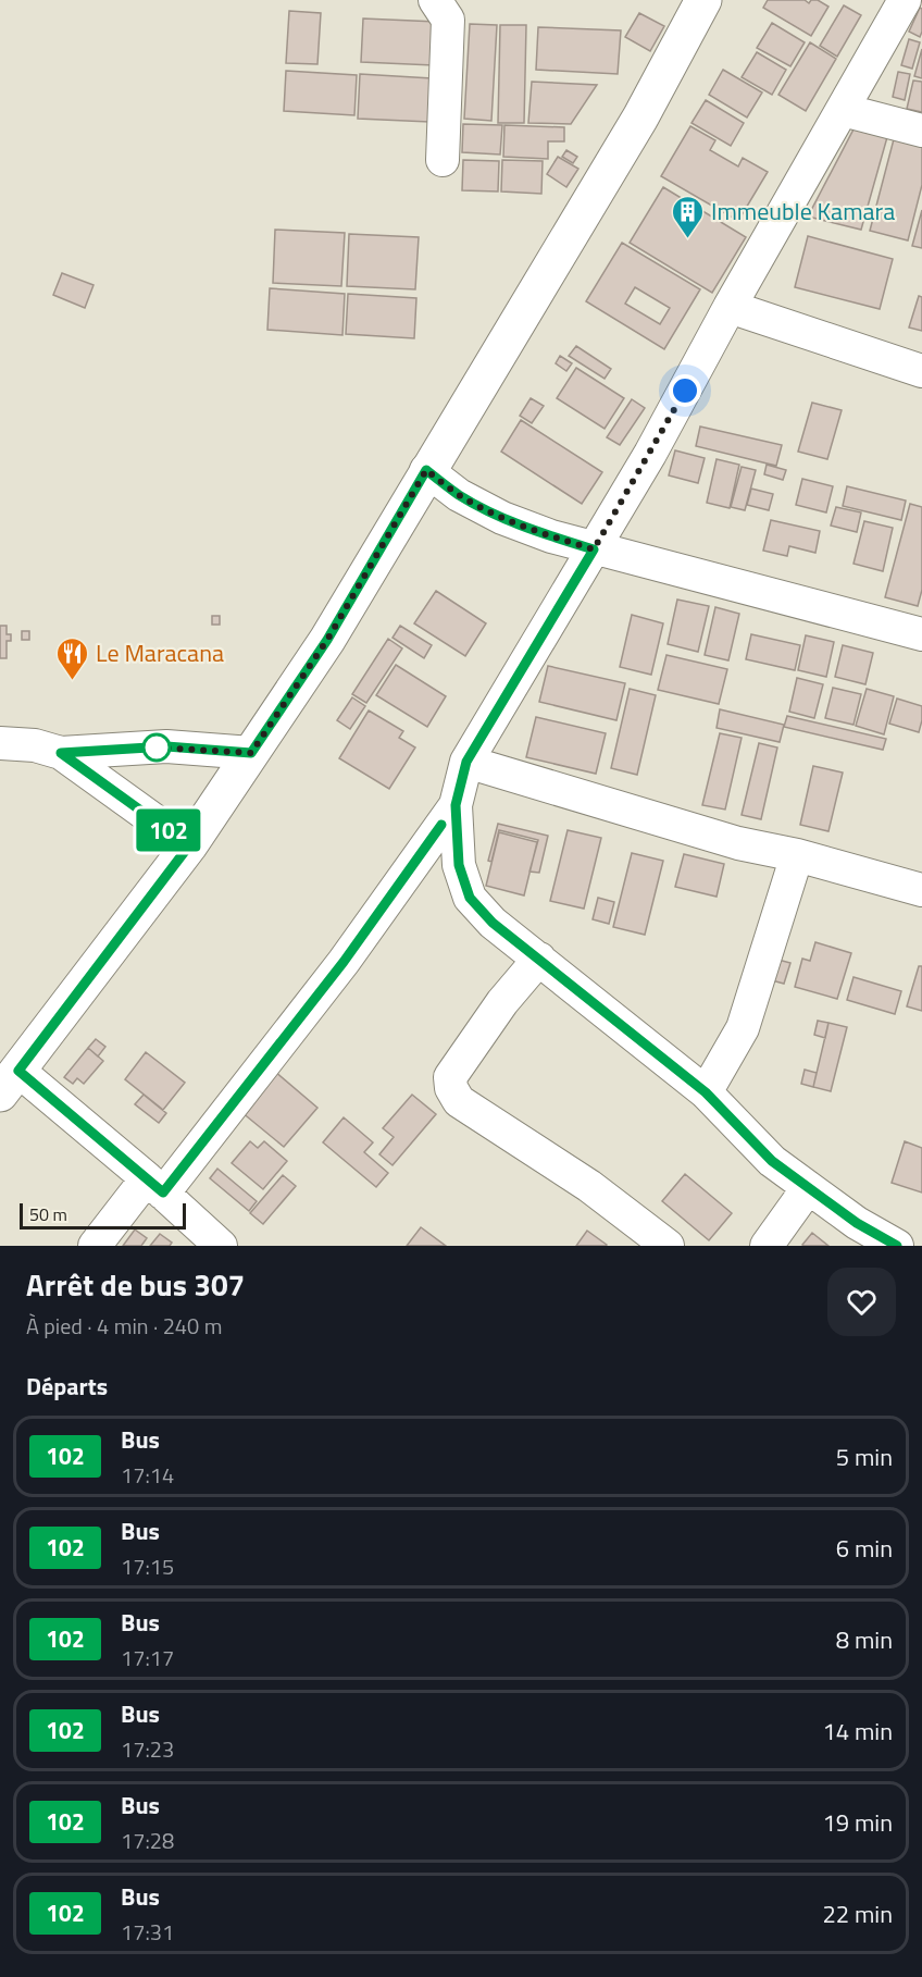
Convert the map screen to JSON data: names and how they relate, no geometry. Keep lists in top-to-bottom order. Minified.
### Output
{"places":{"building":["Immeuble Kamara"],"restaurant":["Le Maracana"]},"lines":["bus line 102"],"scale_bar":"50 m","page":{"on_map":"102","scale":"50 m","heading":[["Arrêt de bus 307","À pied · 4 min · 240 m"],"Départs"],"list":[{"mark":"102","name":"Bus","note":"17:14","value":"5 min"},{"mark":"102","name":"Bus","note":"17:15","value":"6 min"},{"mark":"102","name":"Bus","note":"17:17","value":"8 min"},{"mark":"102","name":"Bus","note":"17:23","value":"14 min"},{"mark":"102","name":"Bus","note":"17:28","value":"19 min"},{"mark":"102","name":"Bus","note":"17:31","value":"22 min"}]}}
